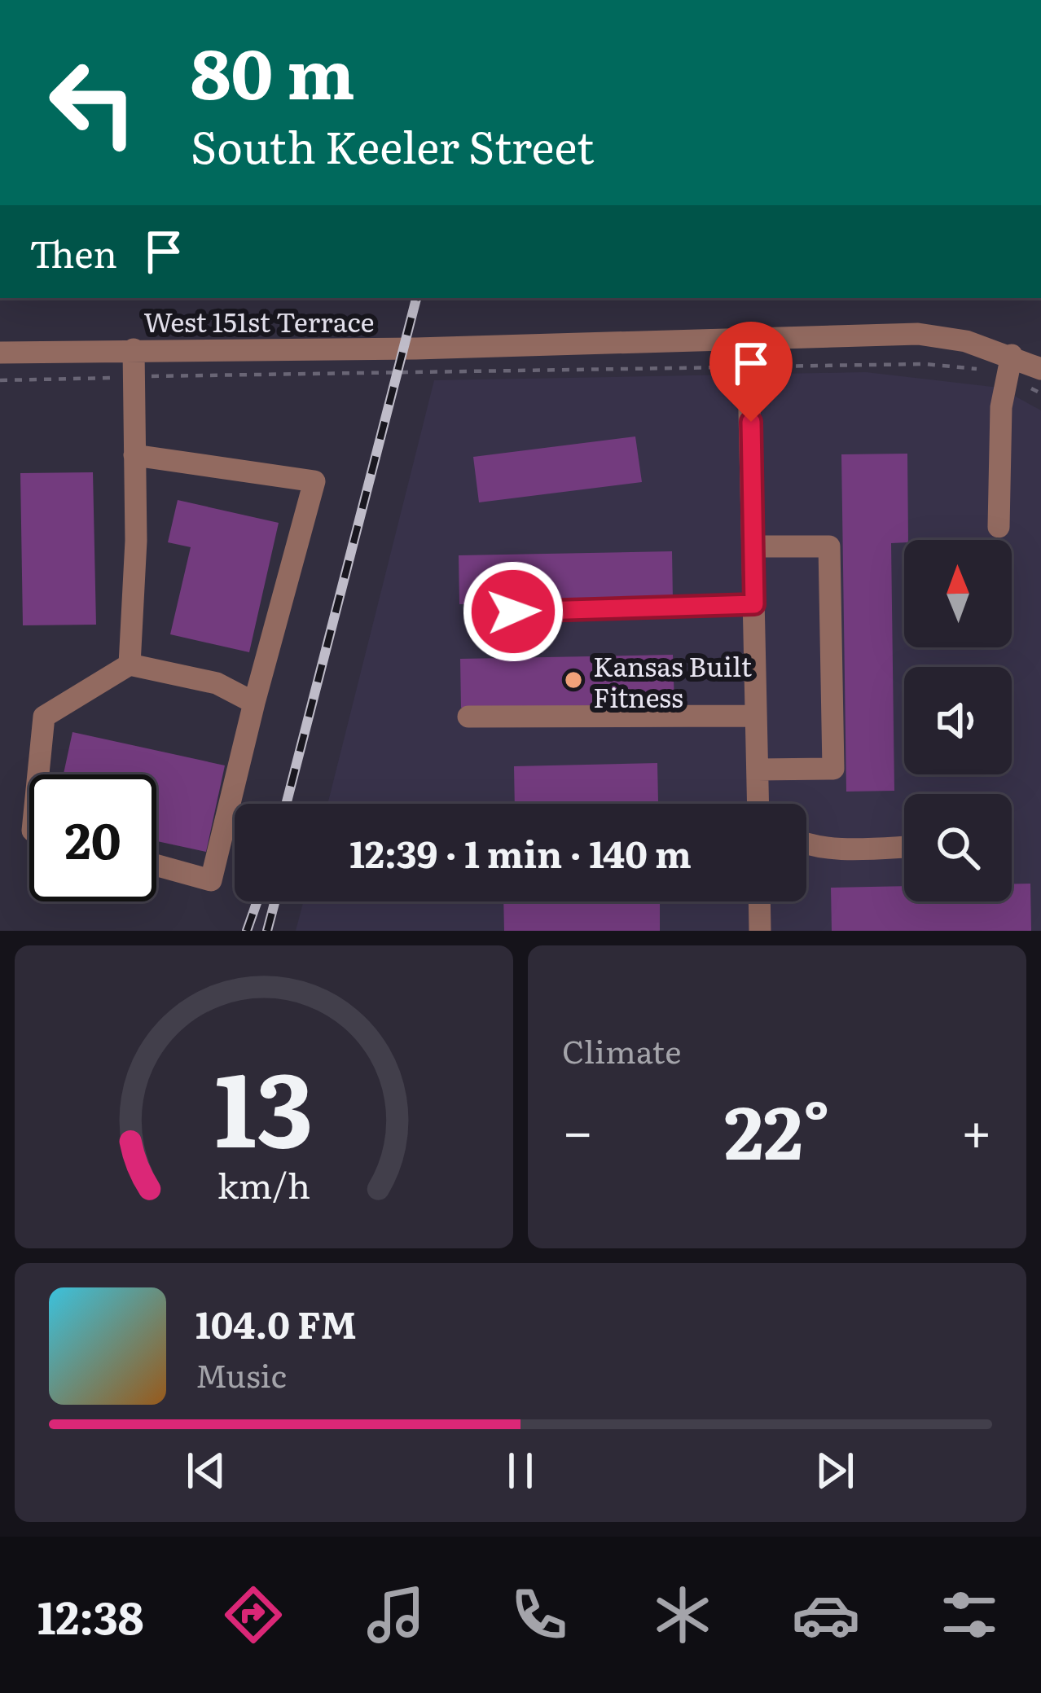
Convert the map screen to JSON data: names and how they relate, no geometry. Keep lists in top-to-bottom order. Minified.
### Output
{"streets":{"street":["West 151st Terrace"]},"places":["Kansas Built Fitness"],"north":"top","page":{"turn":["80 m","South Keeler Street"],"then":"Then","limit":"20","trip":"12:39 · 1 min · 140 m","tile":"Climate","heat":["−","22°","+"],"song":["104.0 FM","Music"],"tabs":"12:38","gauge":["13","km/h"]}}
